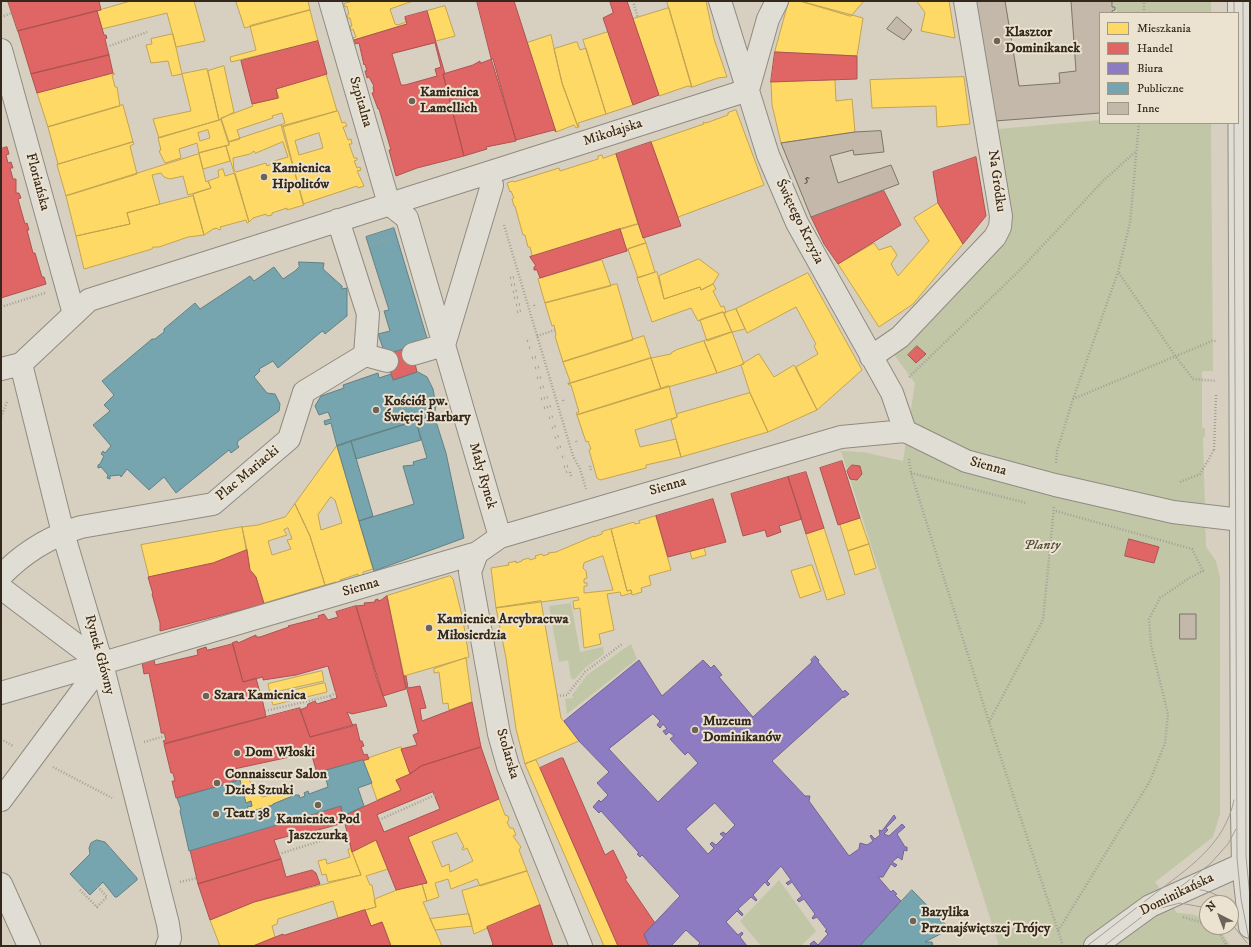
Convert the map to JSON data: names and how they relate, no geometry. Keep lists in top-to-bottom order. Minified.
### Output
{"streets":{"street":["Szpitalna","Mikołajska","Na Gródku","Floriańska","Świętego Krzyża","Sienna","Plac Mariacki","Mały Rynek","Rynek Główny","Stolarska","Dominikańska"]},"crossings":[["Szpitalna","Mikołajska"],["Szpitalna","Mały Rynek"],["Mikołajska","Świętego Krzyża"],["Mikołajska","Mały Rynek"],["Na Gródku","Świętego Krzyża"],["Floriańska","Rynek Główny"],["Świętego Krzyża","Sienna"],["Sienna","Mały Rynek"],["Sienna","Rynek Główny"],["Sienna","Stolarska"],["Plac Mariacki","Rynek Główny"]],"parks":["Planty"],"places":["Klasztor Dominikanek","Kamienica Lamellich","Kamienica Hipolitów","Kościół pw. Świętej Barbary","Kamienica Arcybractwa Miłosierdzia","Szara Kamienica","Muzeum Dominikanów","Dom Włoski","Connaisseur Salon Dzieł Sztuki","Kamienica Pod Jaszczurką","Teatr 38","Bazylika Przenajświętszej Trójcy"],"house_numbers":["5"],"legend":["Mieszkania","Handel","Biura","Publiczne","Inne"],"north":"top left"}
